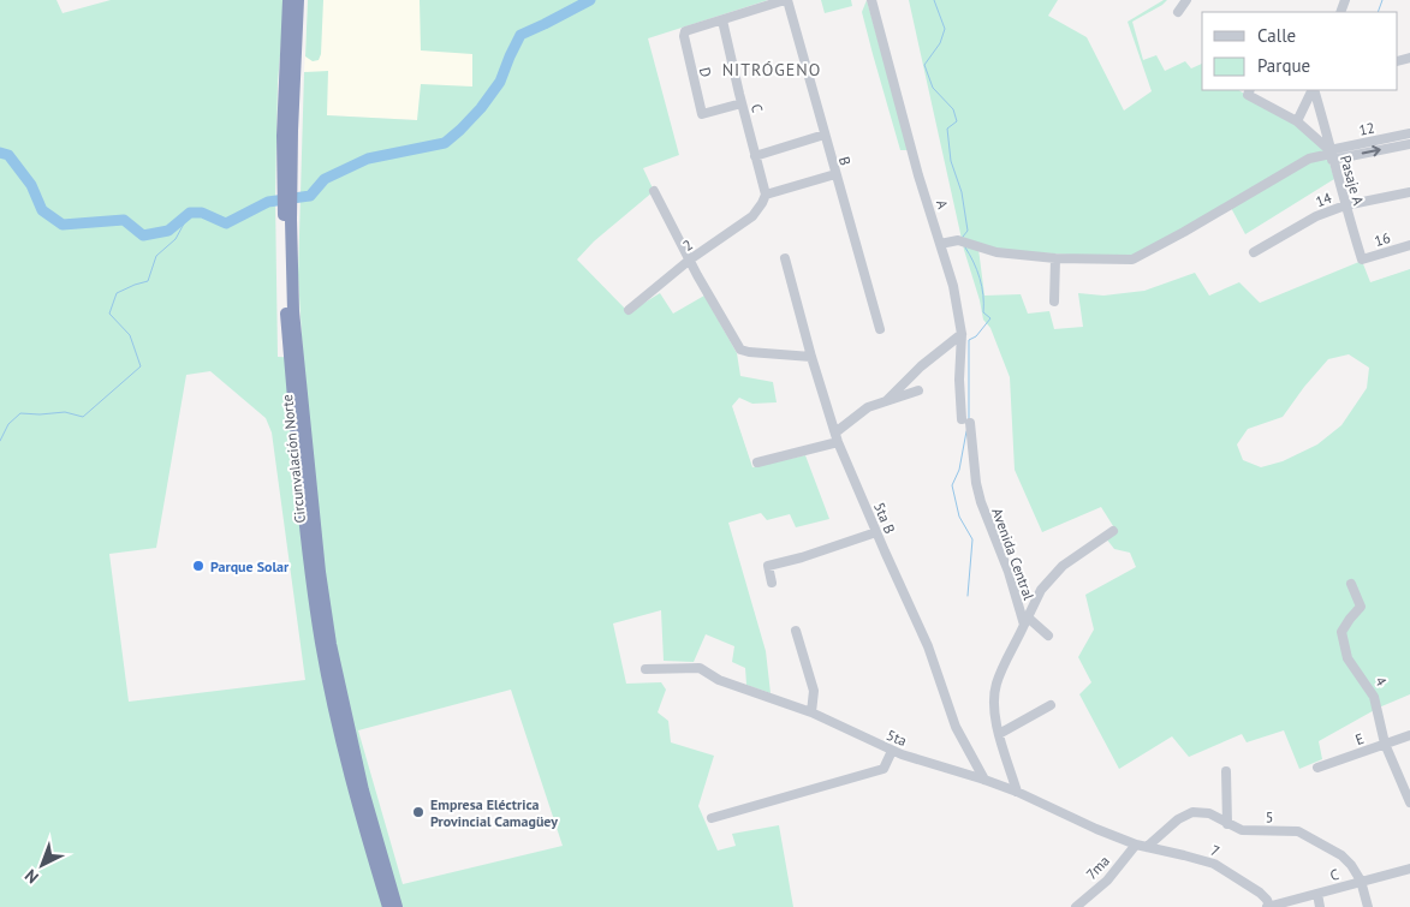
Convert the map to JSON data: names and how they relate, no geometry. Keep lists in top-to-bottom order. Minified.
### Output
{"streets":{"highway":["Circunvalación Norte"],"street":["D","C","12","B","Pasaje A","14","A","16","2","5ta B","Avenida Central","4","5ta","E","5","7","7ma"]},"crossings":[["D","C"],["C","2"],["C","5"],["C","7"],["12","Pasaje A"],["B","2"],["Pasaje A","14"],["Pasaje A","16"],["A","Avenida Central"],["5ta B","5ta"],["Avenida Central","5ta"],["4","E"],["5ta","7"],["5ta","7ma"],["5","7"],["7","7ma"]],"districts":["NITRÓGENO"],"places":["Parque Solar","Empresa Eléctrica Provincial Camagüey"],"legend":["Calle","Parque"],"north":"bottom left"}
